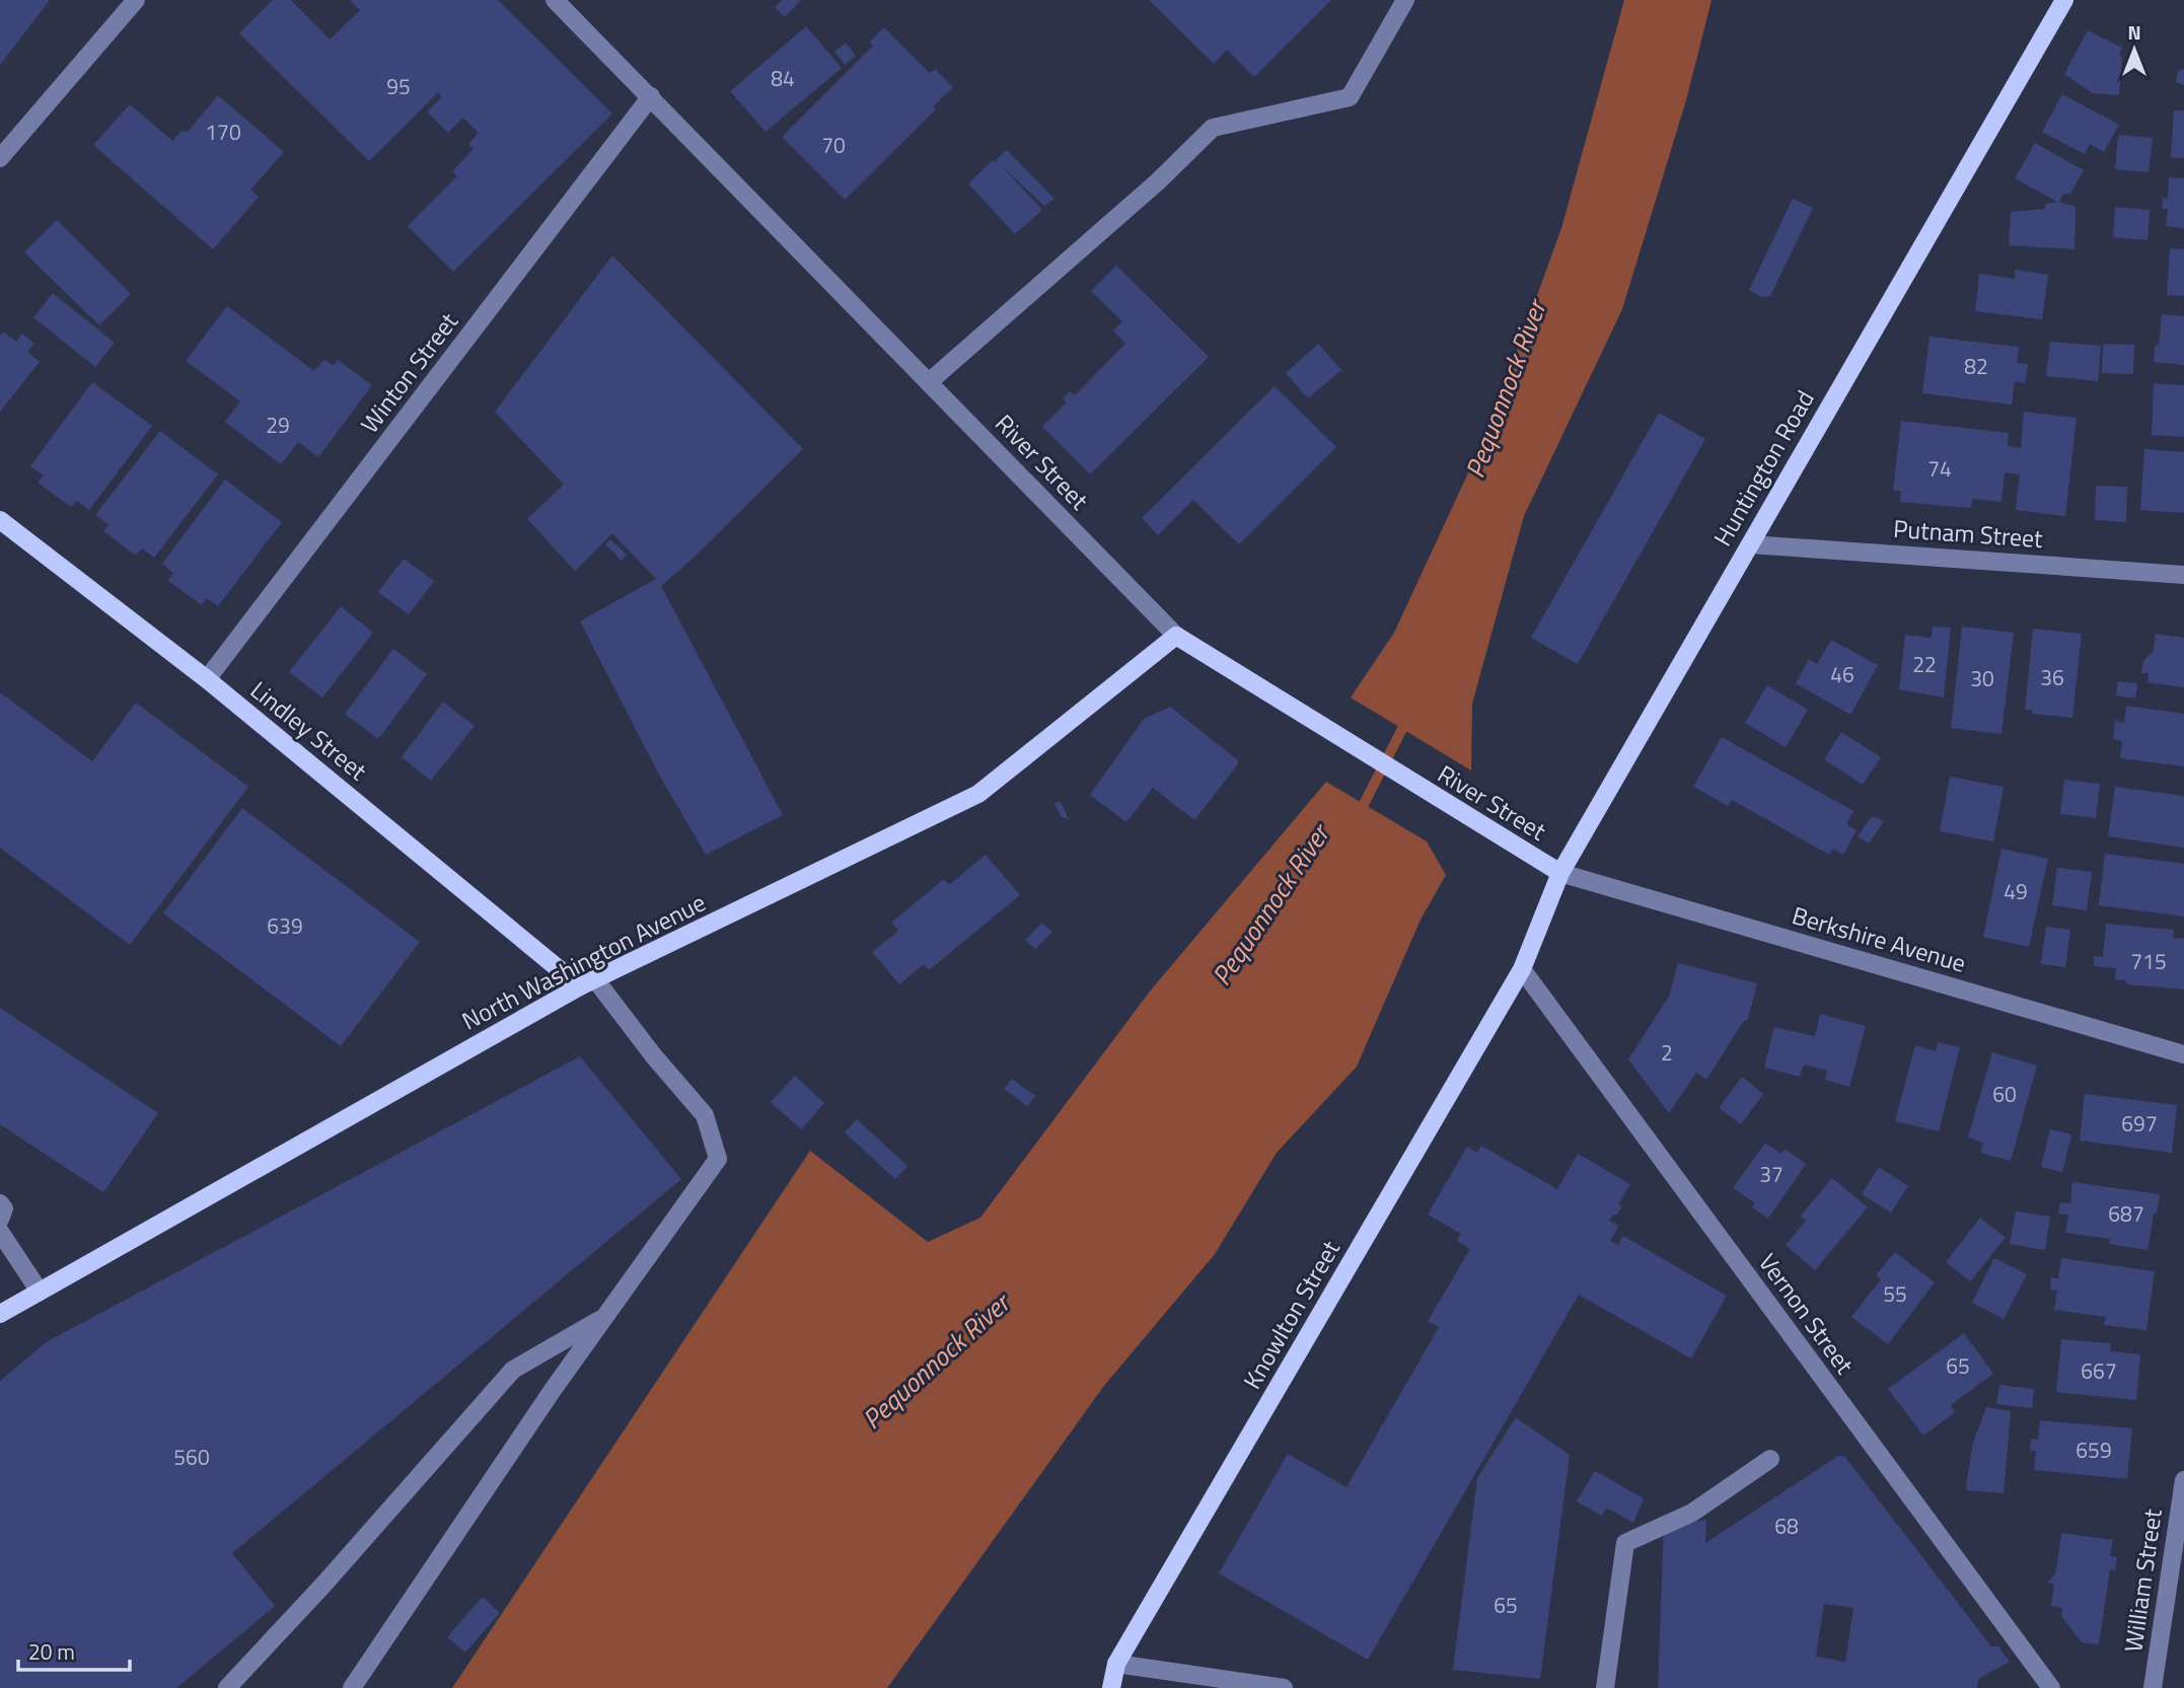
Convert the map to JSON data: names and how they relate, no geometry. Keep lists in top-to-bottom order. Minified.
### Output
{"streets":{"main road":["River Street","Huntington Road","Lindley Street","North Washington Avenue","Knowlton Street"],"street":["Winton Street","Putnam Street","Berkshire Avenue","Vernon Street","William Street"]},"crossings":[["Winton Street","River Street"],["Winton Street","Lindley Street"],["River Street","Huntington Road"],["River Street","Berkshire Avenue"],["River Street","North Washington Avenue"],["Huntington Road","Putnam Street"],["Huntington Road","Berkshire Avenue"],["Huntington Road","Vernon Street"],["Huntington Road","Knowlton Street"],["Lindley Street","North Washington Avenue"],["Vernon Street","Knowlton Street"]],"water":["Pequonnock River"],"house_numbers":["84","95","170","70","82","29","74","22","46","36","30","49","639","715","2","60","697","37","687","55","65","667","659","560","68","65"],"scale_bar":"20 m","north":"top"}
